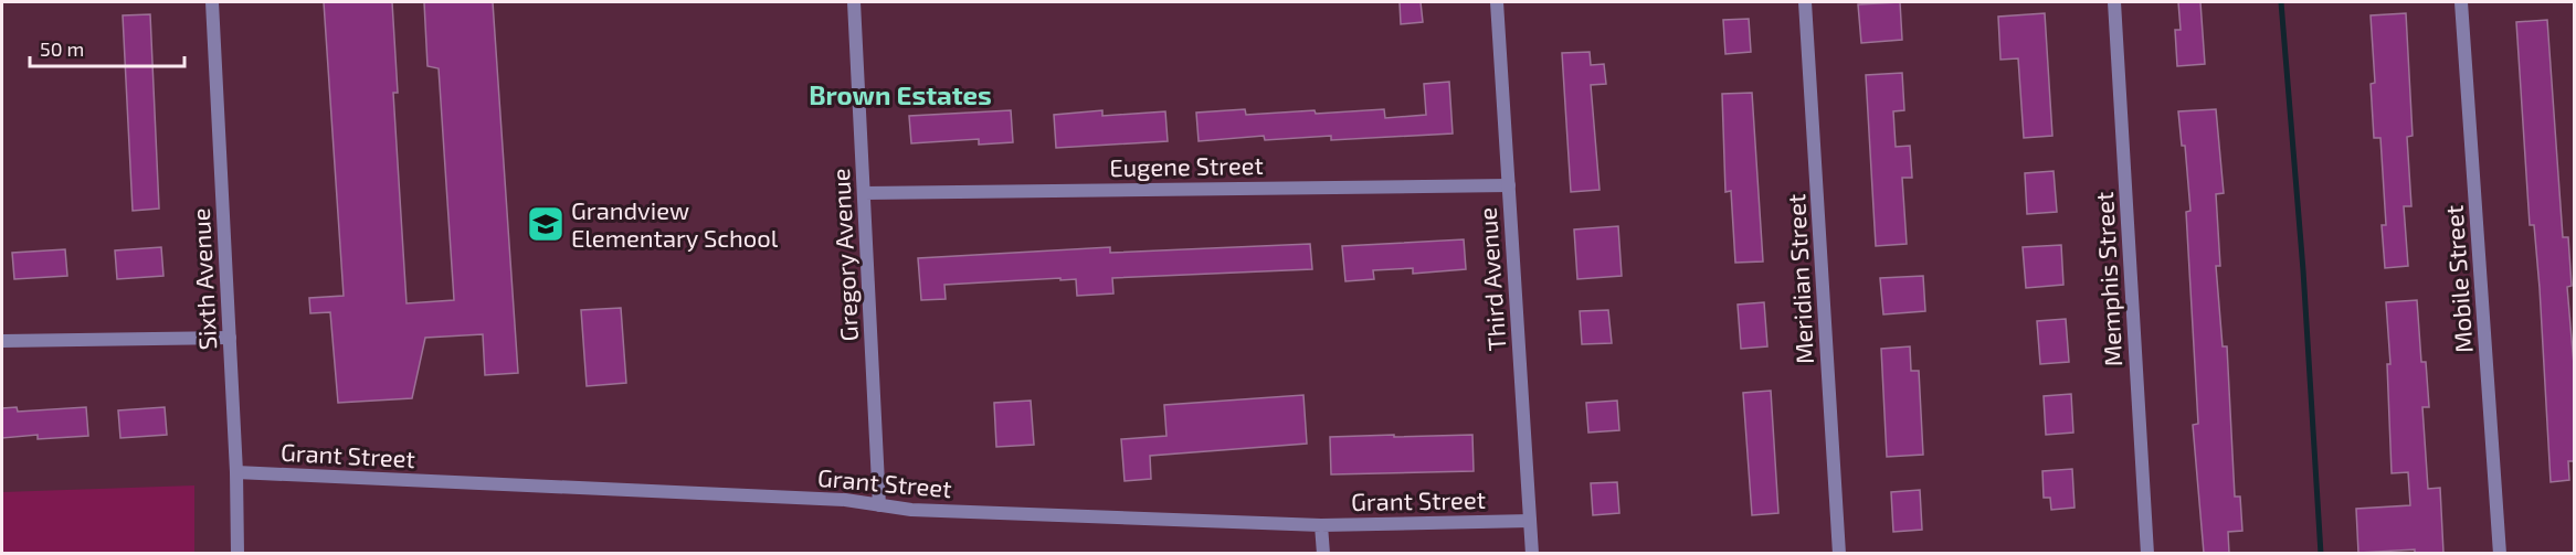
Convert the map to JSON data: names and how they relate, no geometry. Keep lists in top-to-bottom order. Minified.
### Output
{"streets":{"street":["Eugene Street","Gregory Avenue","Sixth Avenue","Third Avenue","Meridian Street","Memphis Street","Mobile Street","Grant Street"]},"crossings":[["Eugene Street","Gregory Avenue"],["Eugene Street","Third Avenue"],["Gregory Avenue","Grant Street"],["Sixth Avenue","Grant Street"],["Third Avenue","Grant Street"]],"districts":["Brown Estates"],"places":{"school or university":["Grandview Elementary School"]},"scale_bar":"50 m"}
